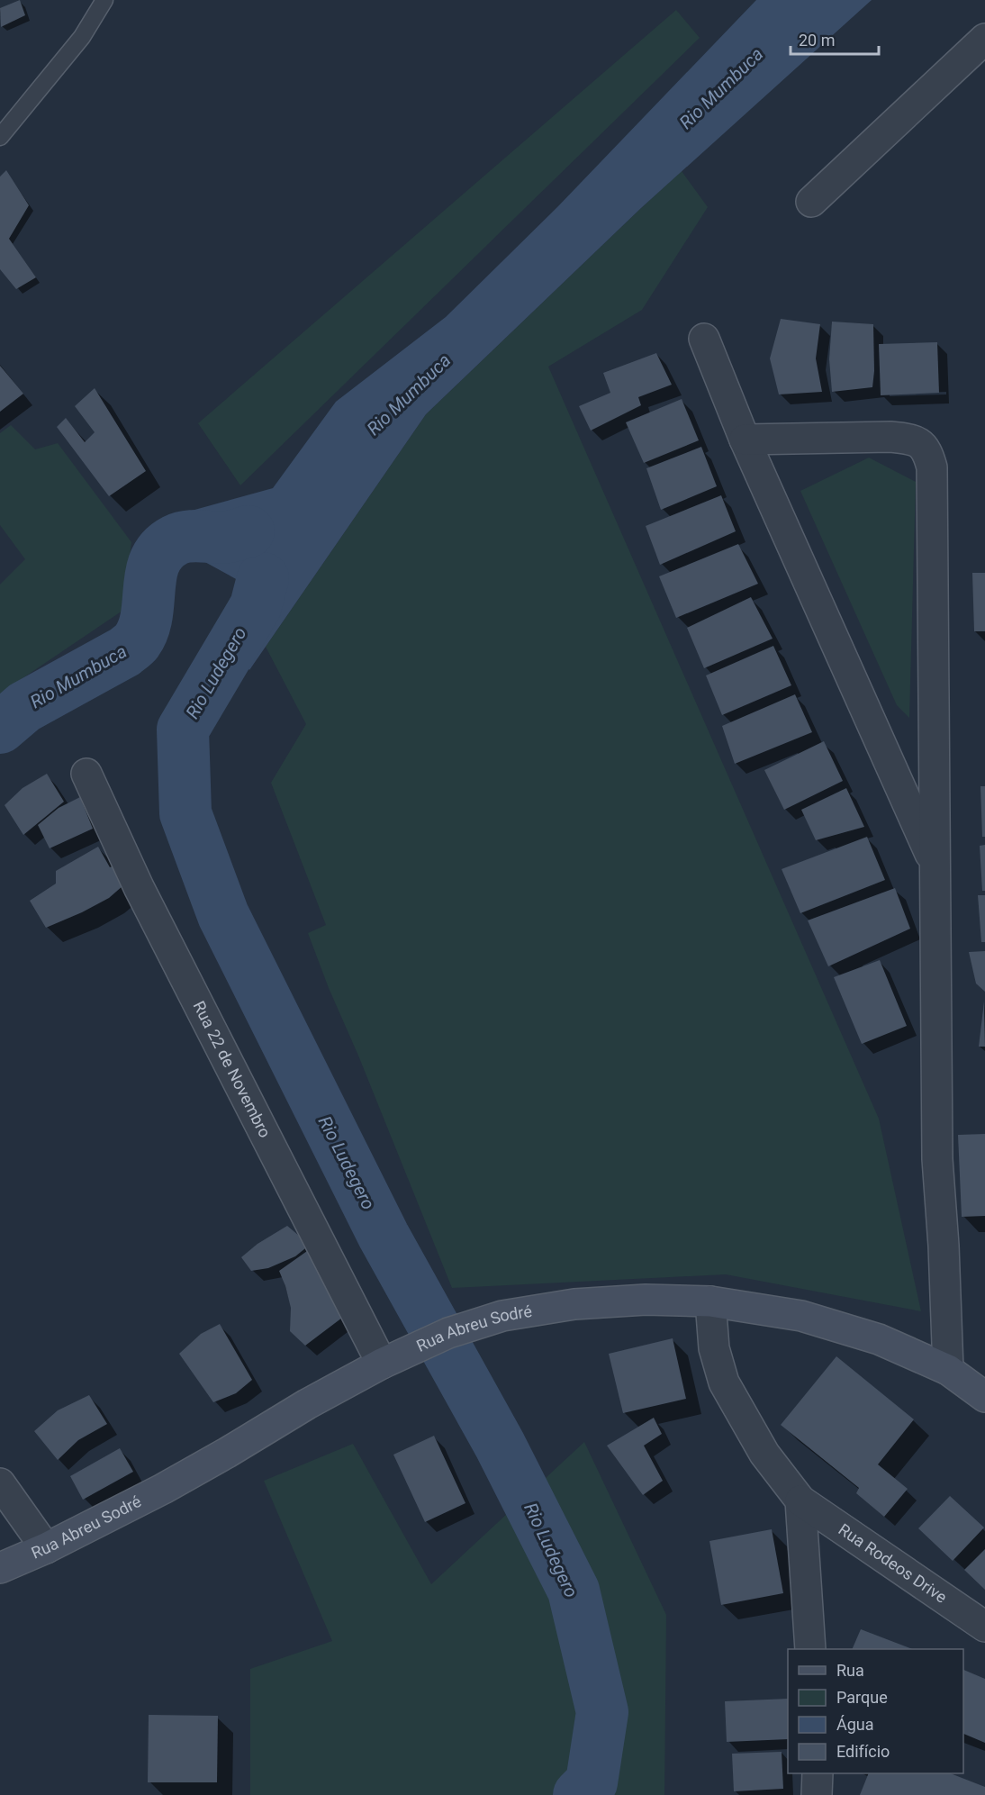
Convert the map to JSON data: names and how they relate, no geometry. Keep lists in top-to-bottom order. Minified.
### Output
{"streets":{"main road":["Rua Abreu Sodré"],"street":["Rua 22 de Novembro","Rua Rodeos Drive"]},"crossings":[["Rua 22 de Novembro","Rua Abreu Sodré"],["Rua Abreu Sodré","Rua Rodeos Drive"]],"water":["Rio Mumbuca","Rio Ludegero"],"legend":["Rua","Parque","Água","Edifício"],"scale_bar":"20 m"}
